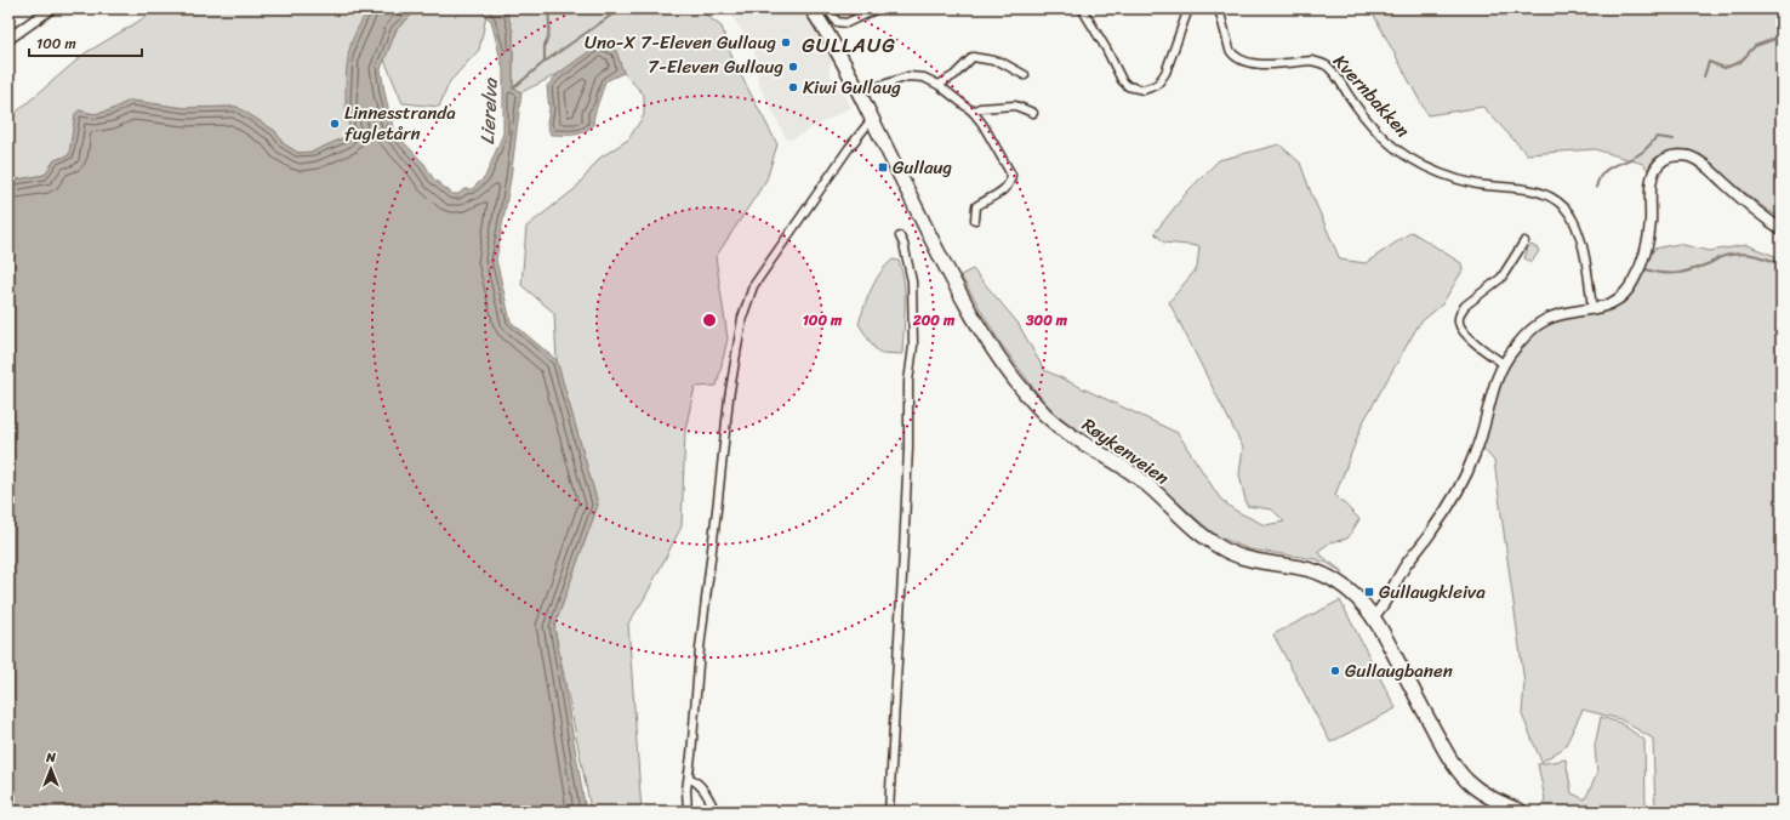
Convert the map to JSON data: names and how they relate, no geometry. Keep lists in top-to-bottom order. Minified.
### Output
{"streets":{"highway":["Røykenveien"],"street":["Kvernbakken"]},"districts":["GULLAUG"],"water":["Lierelva"],"places":{"other":["Uno-X 7-Eleven Gullaug","7-Eleven Gullaug","Kiwi Gullaug","Linnesstranda fugletårn","Gullaugbanen"],"transit":["Gullaug","Gullaugkleiva"]},"scale_bar":"100 m","north":"top","rings":["100 m","200 m","300 m"]}
